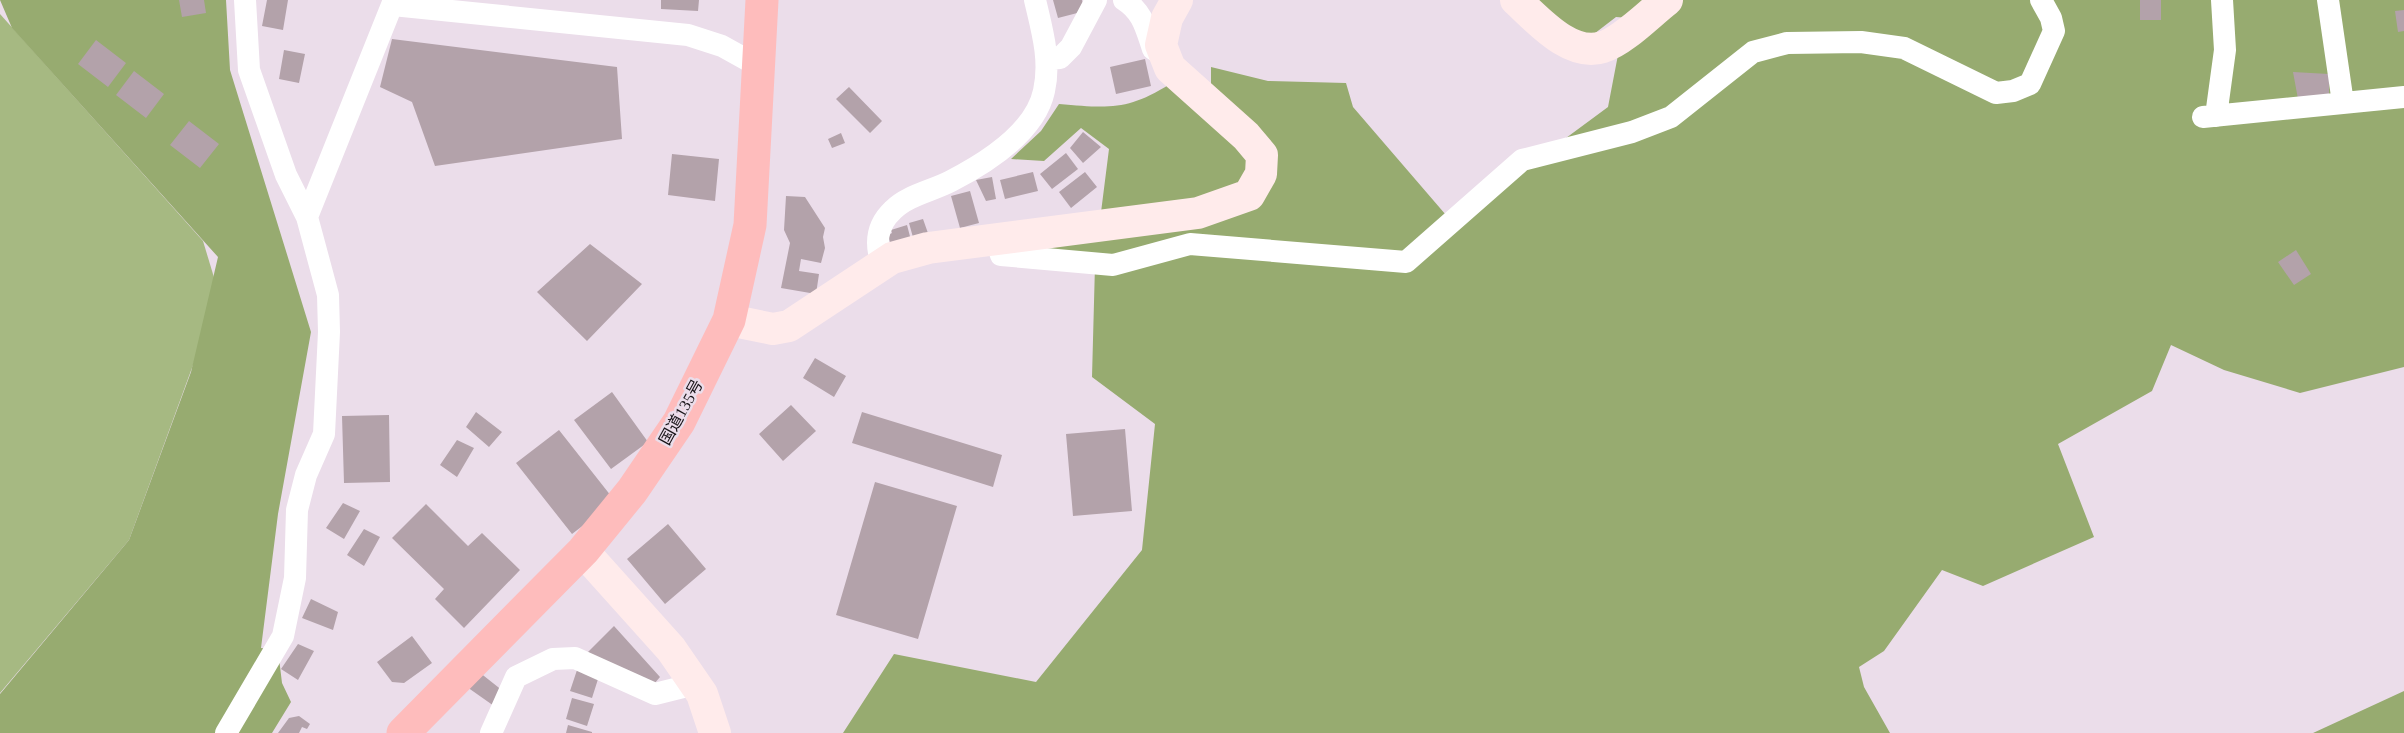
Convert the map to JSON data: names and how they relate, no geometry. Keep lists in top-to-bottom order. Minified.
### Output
{"streets":{"highway":["国道135号"]}}
